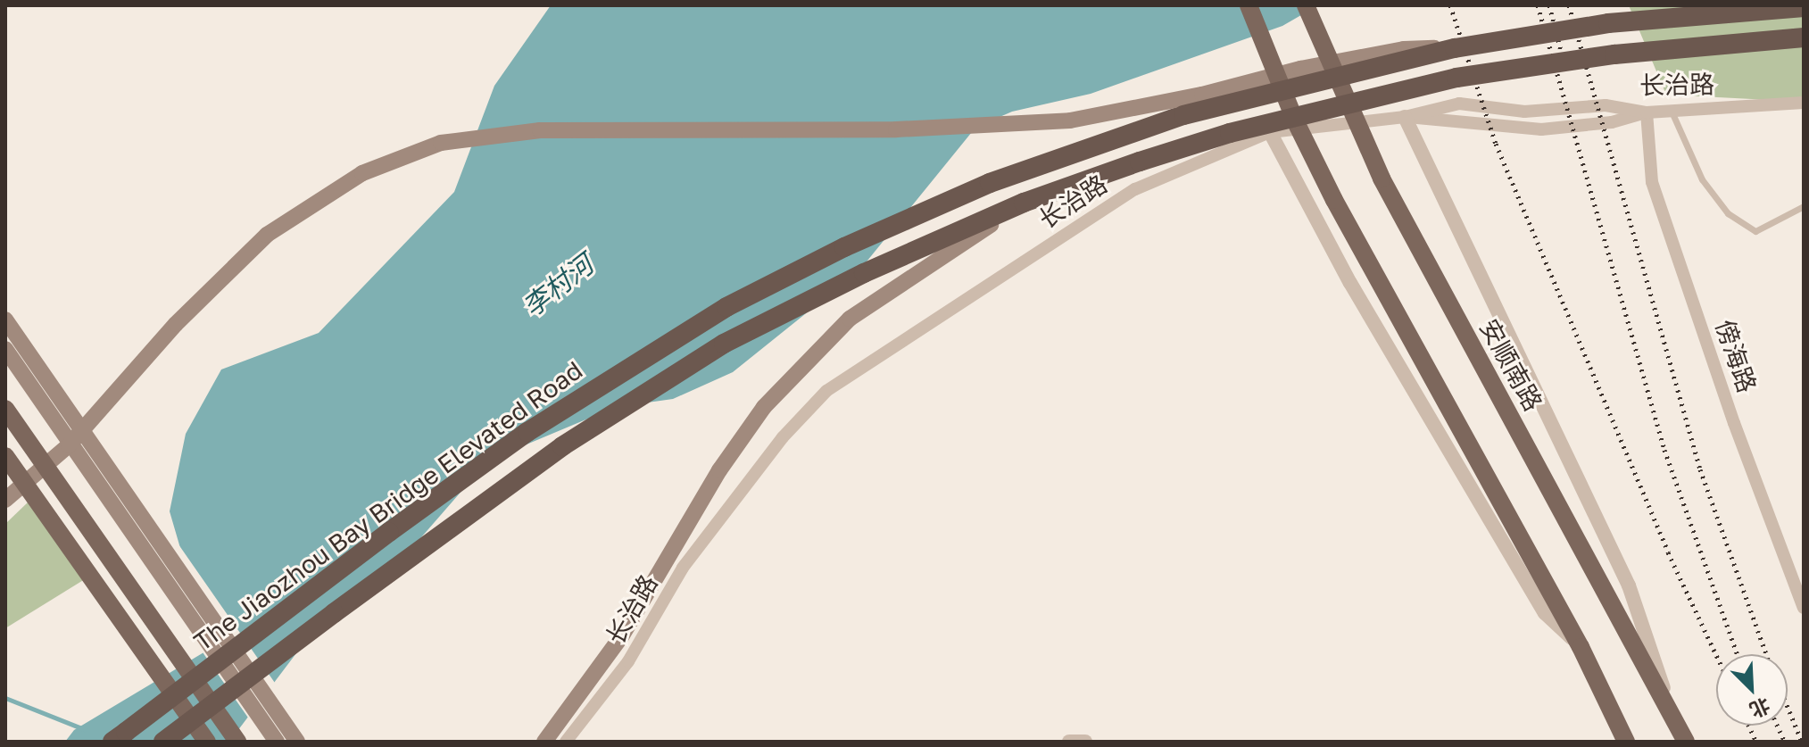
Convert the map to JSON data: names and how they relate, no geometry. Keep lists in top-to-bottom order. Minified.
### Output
{"streets":{"highway":["The Jiaozhou Bay Bridge Elevated Road"],"main road":["安顺南路"],"street":["长治路","傍海路"]},"crossings":[["长治路","傍海路"]],"water":["李村河"],"north":"bottom right"}
